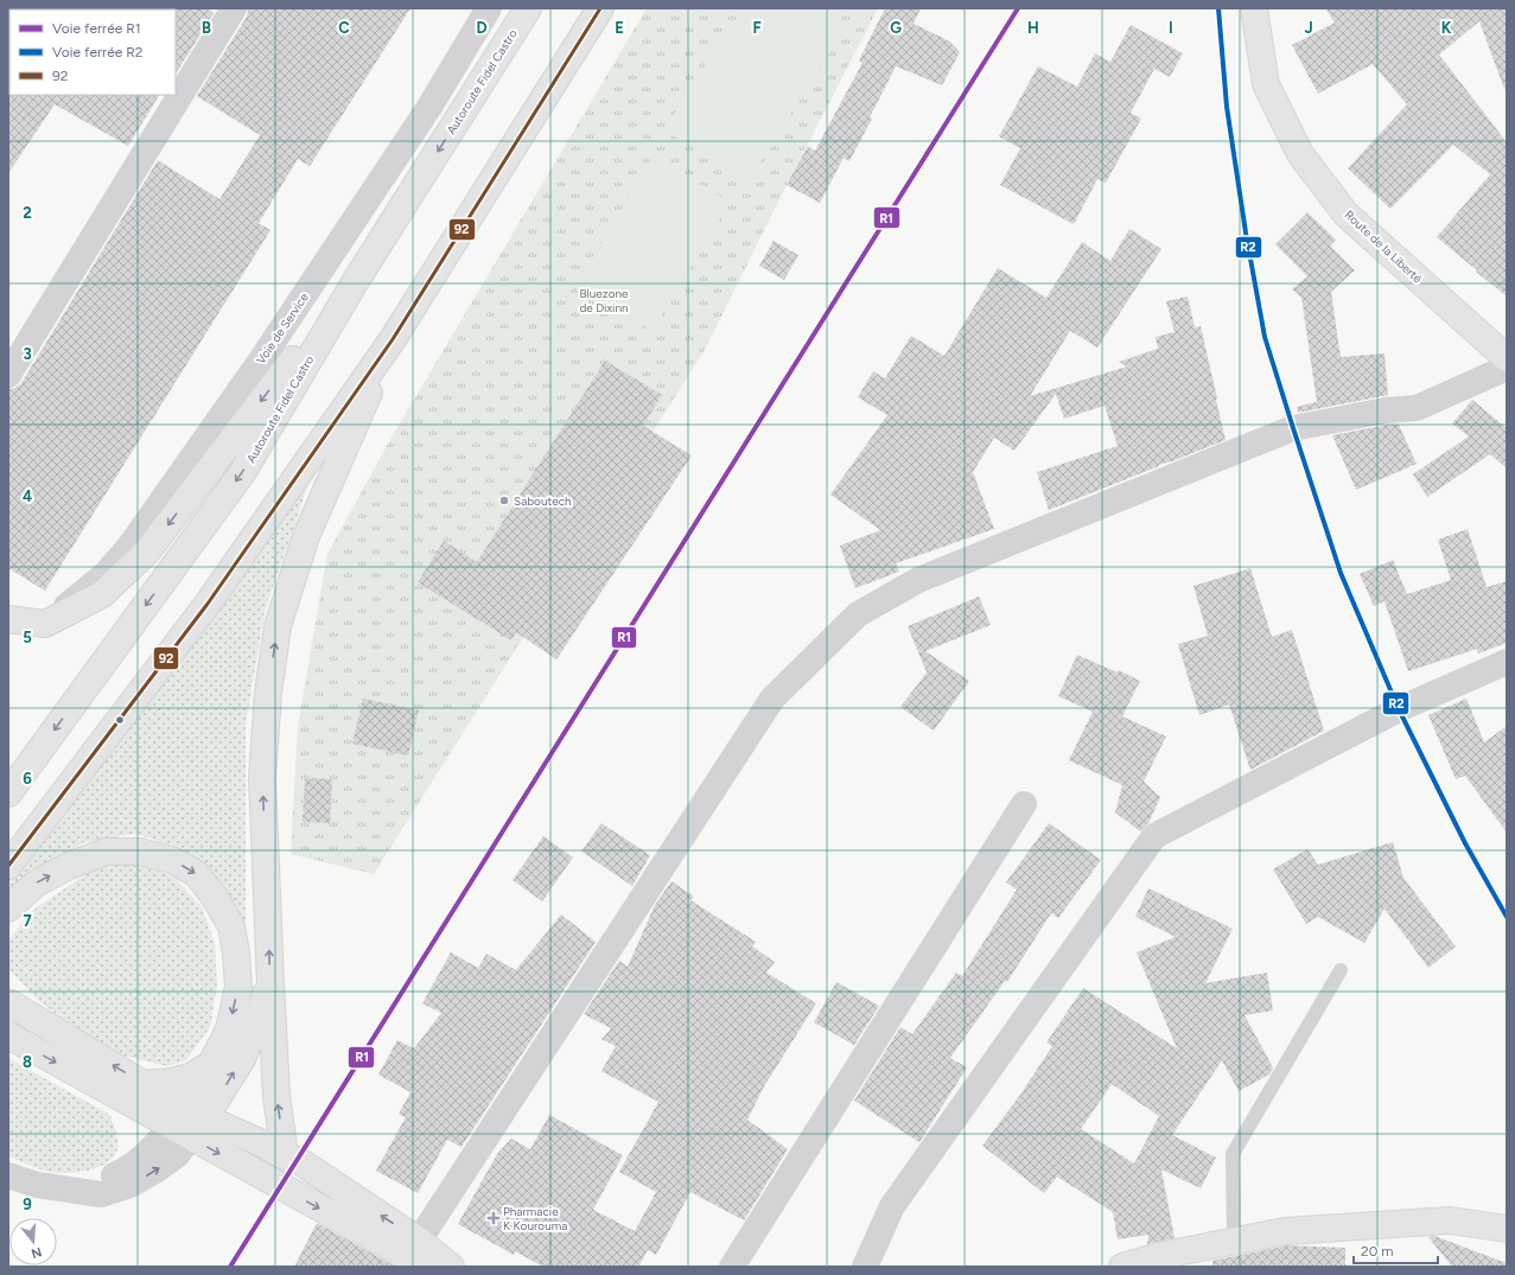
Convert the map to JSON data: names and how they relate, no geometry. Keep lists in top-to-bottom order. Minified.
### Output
{"streets":{"main road":["Autoroute Fidel Castro","Route de la Liberté"],"street":["Voie de Service"]},"parks":["Bluezone de Dixinn"],"places":{"other":["Saboutech"],"health":["Pharmacie K Kourouma"]},"lines":["rail line R1","rail line R2","transit line 92"],"legend":["Voie ferrée R1","Voie ferrée R2","92"],"scale_bar":"20 m","north":"bottom","grid":{"columns":["B","C","D","E","F","G","H","I","J","K"],"rows":["2","3","4","5","6","7","8","9"]}}
